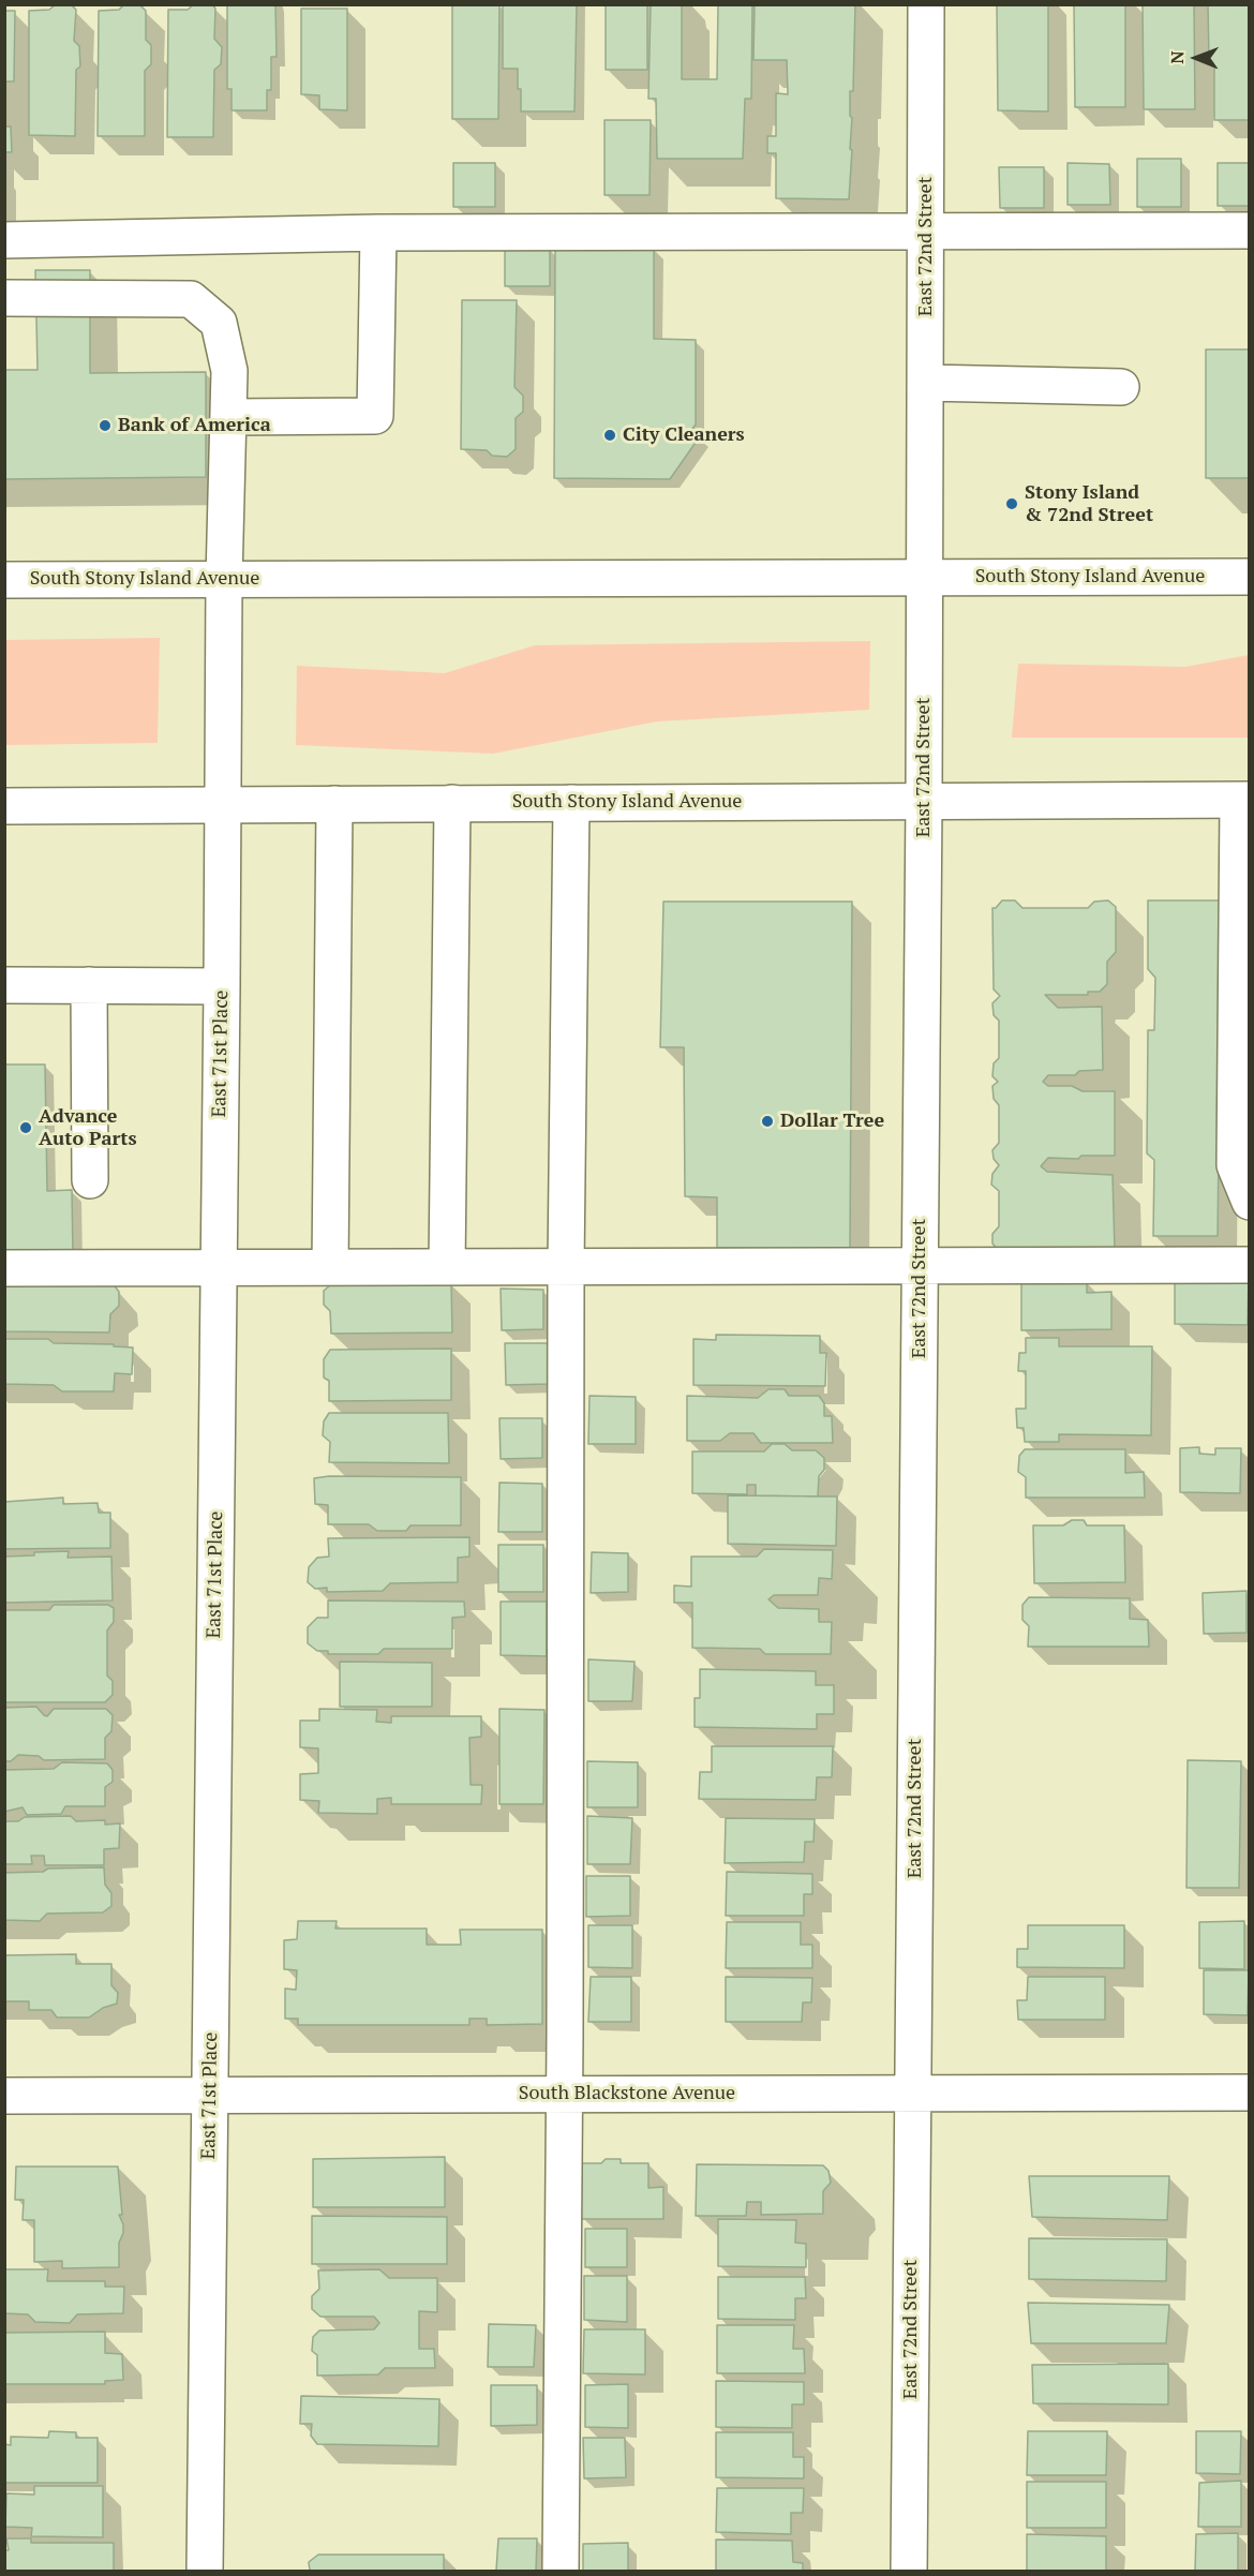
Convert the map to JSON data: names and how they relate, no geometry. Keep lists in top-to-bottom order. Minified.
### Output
{"streets":{"main road":["East 72nd Street","South Stony Island Avenue","East 71st Place","South Blackstone Avenue"]},"crossings":[["East 72nd Street","South Stony Island Avenue"],["East 72nd Street","South Blackstone Avenue"],["South Stony Island Avenue","East 71st Place"],["East 71st Place","South Blackstone Avenue"]],"places":["Bank of America","City Cleaners","Stony Island & 72nd Street","Dollar Tree","Advance Auto Parts"],"north":"left"}
